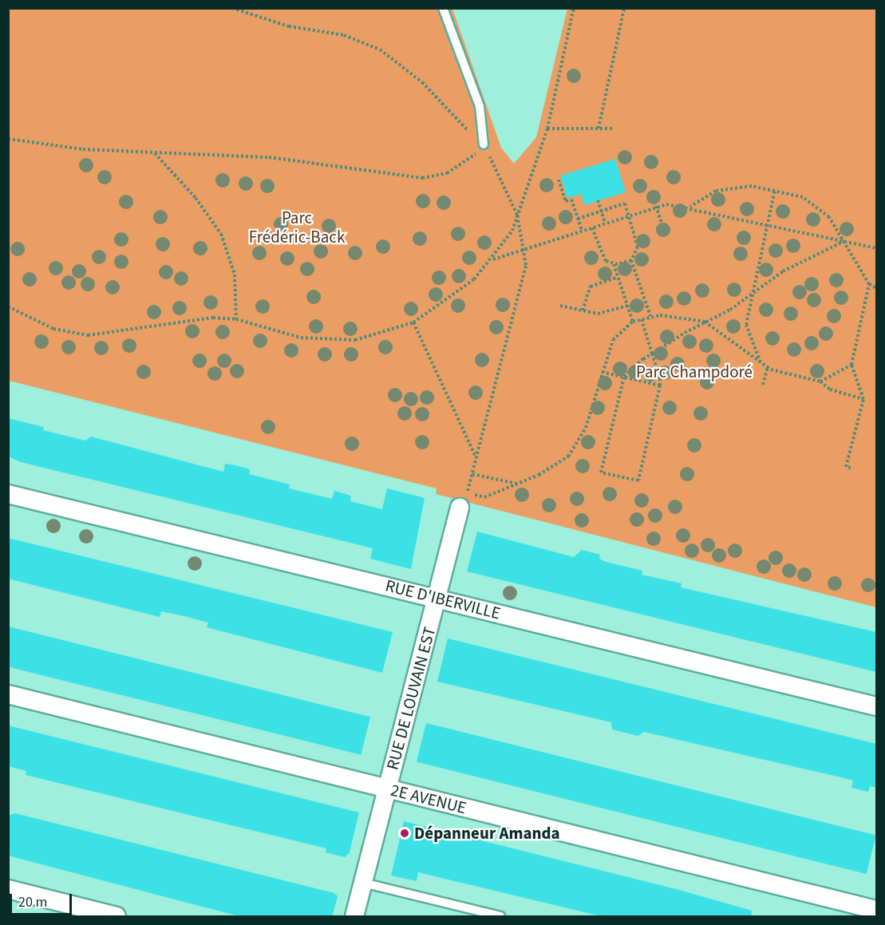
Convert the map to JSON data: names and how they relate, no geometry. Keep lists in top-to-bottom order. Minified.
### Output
{"streets":{"street":["RUE D'IBERVILLE","RUE DE LOUVAIN EST","2E AVENUE"]},"crossings":[["RUE D'IBERVILLE","RUE DE LOUVAIN EST"],["RUE DE LOUVAIN EST","2E AVENUE"]],"parks":["Parc Frédéric-Back","Parc Champdoré"],"places":["Dépanneur Amanda"],"scale_bar":"20 m"}
